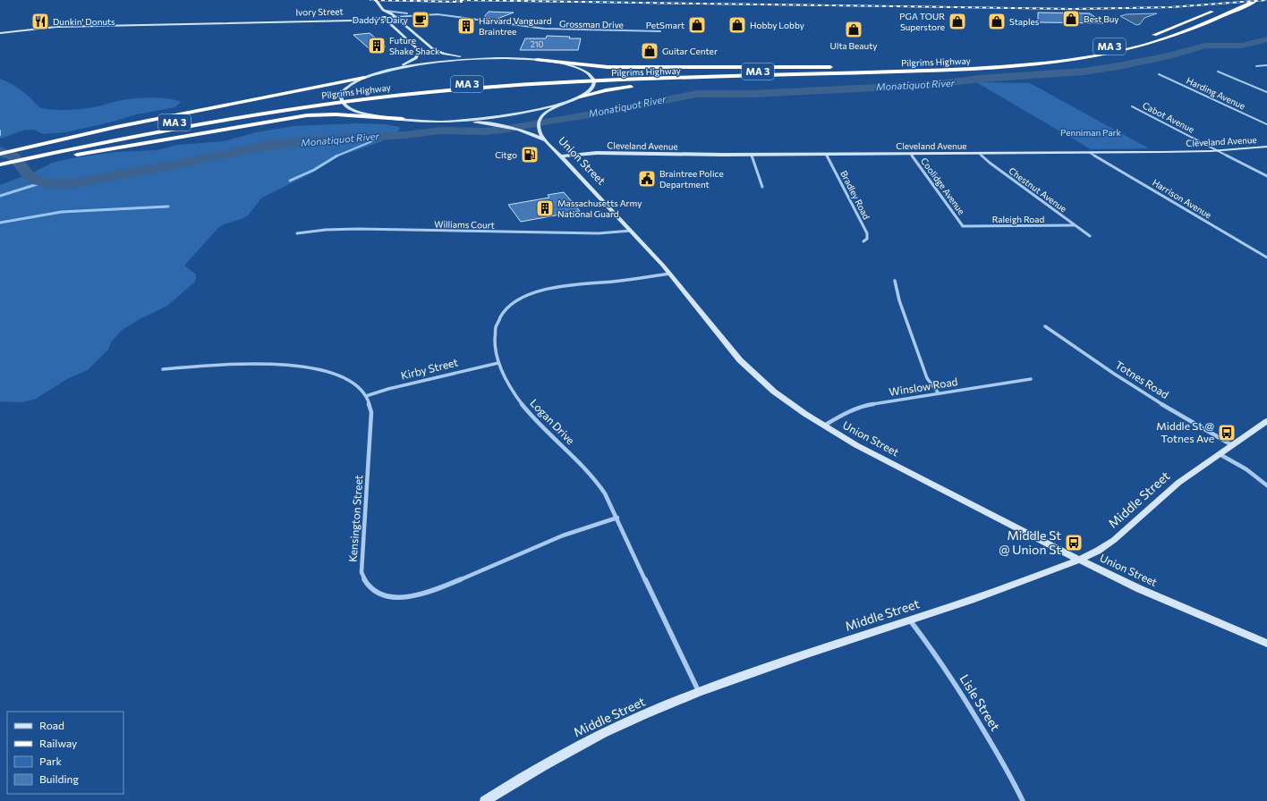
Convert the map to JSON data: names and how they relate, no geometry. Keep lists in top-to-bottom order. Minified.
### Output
{"streets":{"highway":["MA 3","Pilgrims Highway"],"main road":["Ivory Street","Cleveland Avenue","Union Street","Middle Street"],"street":["Grossman Drive","Harding Avenue","Cabot Avenue","Coolidge Avenue","Chestnut Avenue","Bradley Road","Harrison Avenue","Raleigh Road","Williams Court","Kirby Street","Totnes Road","Winslow Road","Logan Drive","Kensington Street","Lisle Street"]},"crossings":[["Ivory Street","Grossman Drive"],["MA 3","Pilgrims Highway"],["Cabot Avenue","Cleveland Avenue"],["Cleveland Avenue","Union Street"],["Cleveland Avenue","Coolidge Avenue"],["Cleveland Avenue","Chestnut Avenue"],["Cleveland Avenue","Bradley Road"],["Cleveland Avenue","Harrison Avenue"],["Union Street","Williams Court"],["Union Street","Winslow Road"],["Union Street","Logan Drive"],["Union Street","Middle Street"],["Coolidge Avenue","Raleigh Road"],["Chestnut Avenue","Raleigh Road"],["Kirby Street","Logan Drive"],["Kirby Street","Kensington Street"],["Totnes Road","Middle Street"],["Logan Drive","Middle Street"],["Logan Drive","Kensington Street"],["Middle Street","Lisle Street"]],"water":["Monatiquot River"],"parks":["Penniman Park"],"places":{"shop":["Best Buy","PGA TOUR Superstore","Staples","PetSmart","Hobby Lobby","Ulta Beauty","Guitar Center"],"cafe":["Daddy's Dairy"],"restaurant":["Dunkin' Donuts"],"building":["Harvard Vanguard Braintree","Future Shake Shack","Massachusetts Army National Guard"],"fuel station":["Citgo"],"public building":["Braintree Police Department"],"bus stop":["Middle St @ Totnes Ave","Middle St @ Union St"]},"house_numbers":["210"],"legend":["Road","Railway","Park","Building"]}
